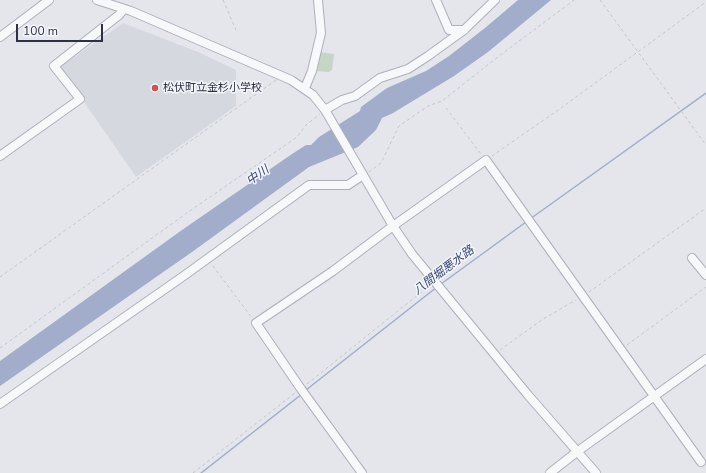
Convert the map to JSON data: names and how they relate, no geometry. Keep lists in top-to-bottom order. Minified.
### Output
{"water":["中川","八間堀悪水路"],"places":["松伏町立金杉小学校"],"scale_bar":"100 m"}
